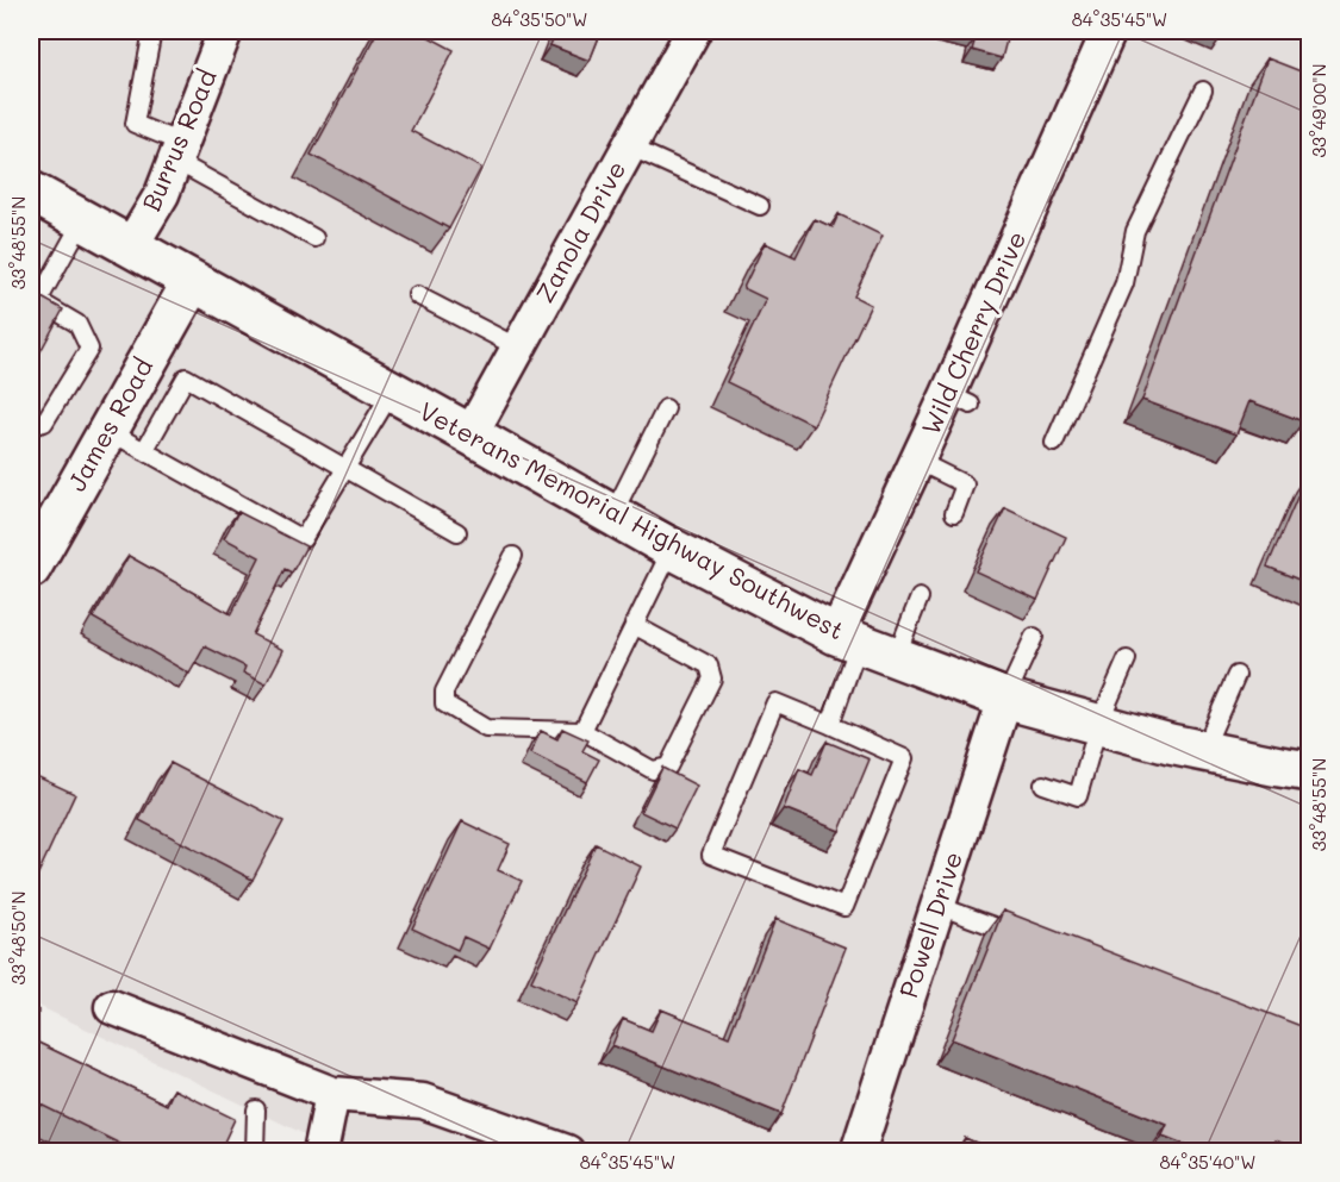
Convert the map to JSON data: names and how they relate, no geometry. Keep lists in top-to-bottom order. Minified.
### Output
{"streets":{"main road":["James Road","Veterans Memorial Highway Southwest"],"street":["Burrus Road","Zanola Drive","Wild Cherry Drive","Powell Drive"]},"crossings":[["Burrus Road","Veterans Memorial Highway Southwest"],["Zanola Drive","Veterans Memorial Highway Southwest"],["Wild Cherry Drive","Veterans Memorial Highway Southwest"],["James Road","Veterans Memorial Highway Southwest"],["Veterans Memorial Highway Southwest","Powell Drive"]],"coordinates":["84°35'50\"W","84°35'45\"W","33°49'00\"N","33°48'55\"N","33°48'50\"N","84°35'40\"W"]}
